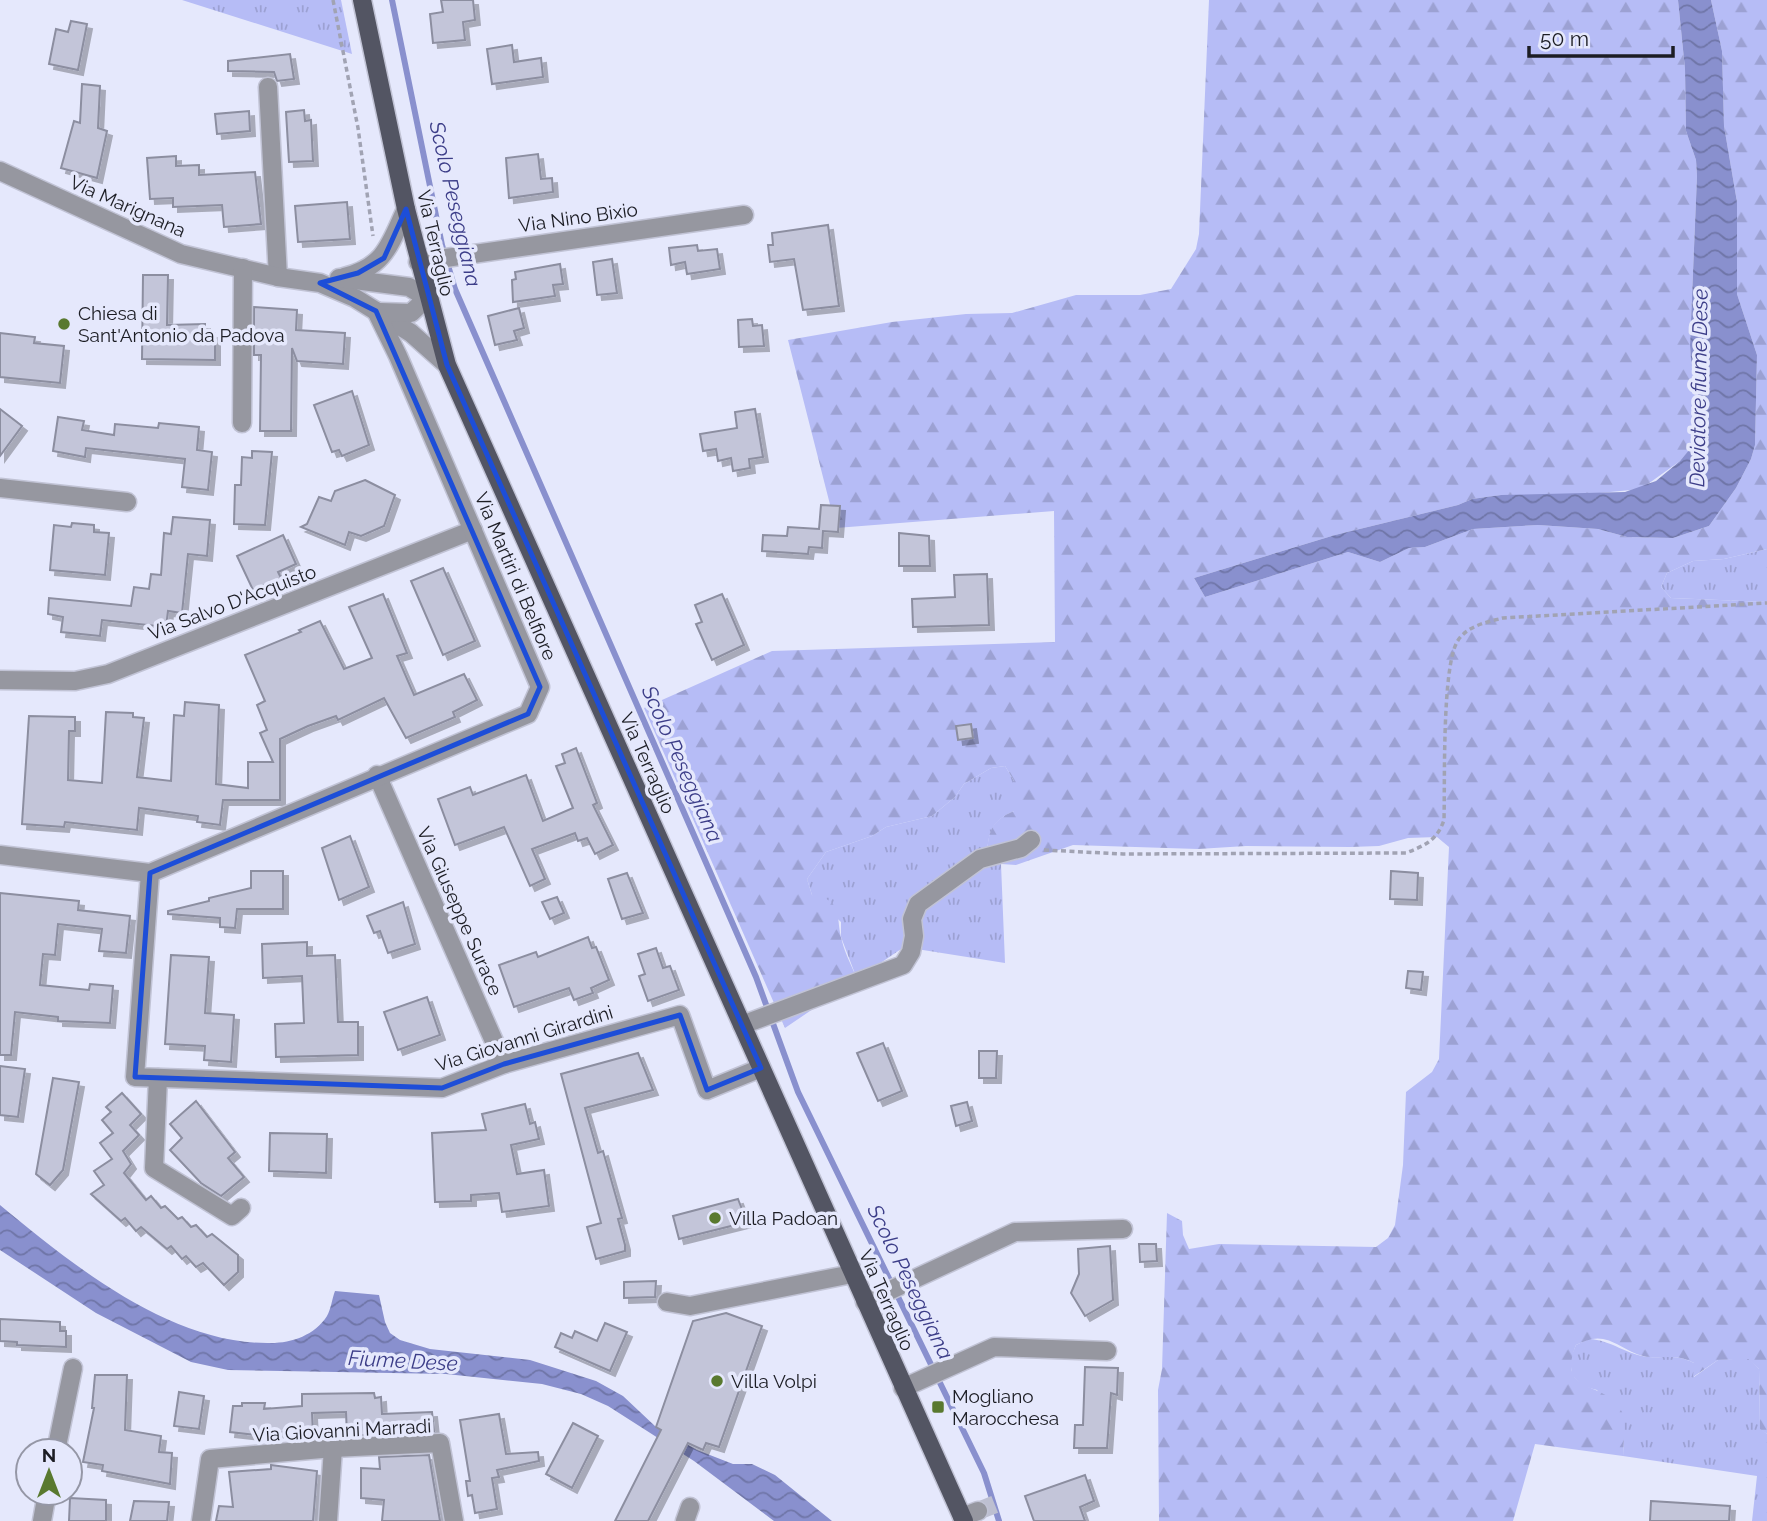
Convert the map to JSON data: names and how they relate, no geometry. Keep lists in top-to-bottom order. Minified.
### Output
{"streets":{"main road":["Via Terraglio"],"street":["Via Marignana","Via Nino Bixio","Via Martiri di Belfiore","Via Salvo D'Acquisto","Via Giuseppe Surace","Via Giovanni Girardini","Via Giovanni Marradi"]},"crossings":[["Via Marignana","Via Terraglio"],["Via Marignana","Via Martiri di Belfiore"],["Via Nino Bixio","Via Terraglio"],["Via Terraglio","Via Giovanni Girardini"],["Via Martiri di Belfiore","Via Salvo D'Acquisto"],["Via Martiri di Belfiore","Via Giuseppe Surace"],["Via Martiri di Belfiore","Via Giovanni Girardini"],["Via Giuseppe Surace","Via Giovanni Girardini"]],"water":["Scolo Peseggiana","Deviatore fiume Dese","Fiume Dese"],"places":{"other":["Chiesa di Sant'Antonio da Padova","Villa Padoan","Villa Volpi"],"transit":["Mogliano Marocchesa"]},"scale_bar":"50 m","north":"top"}
